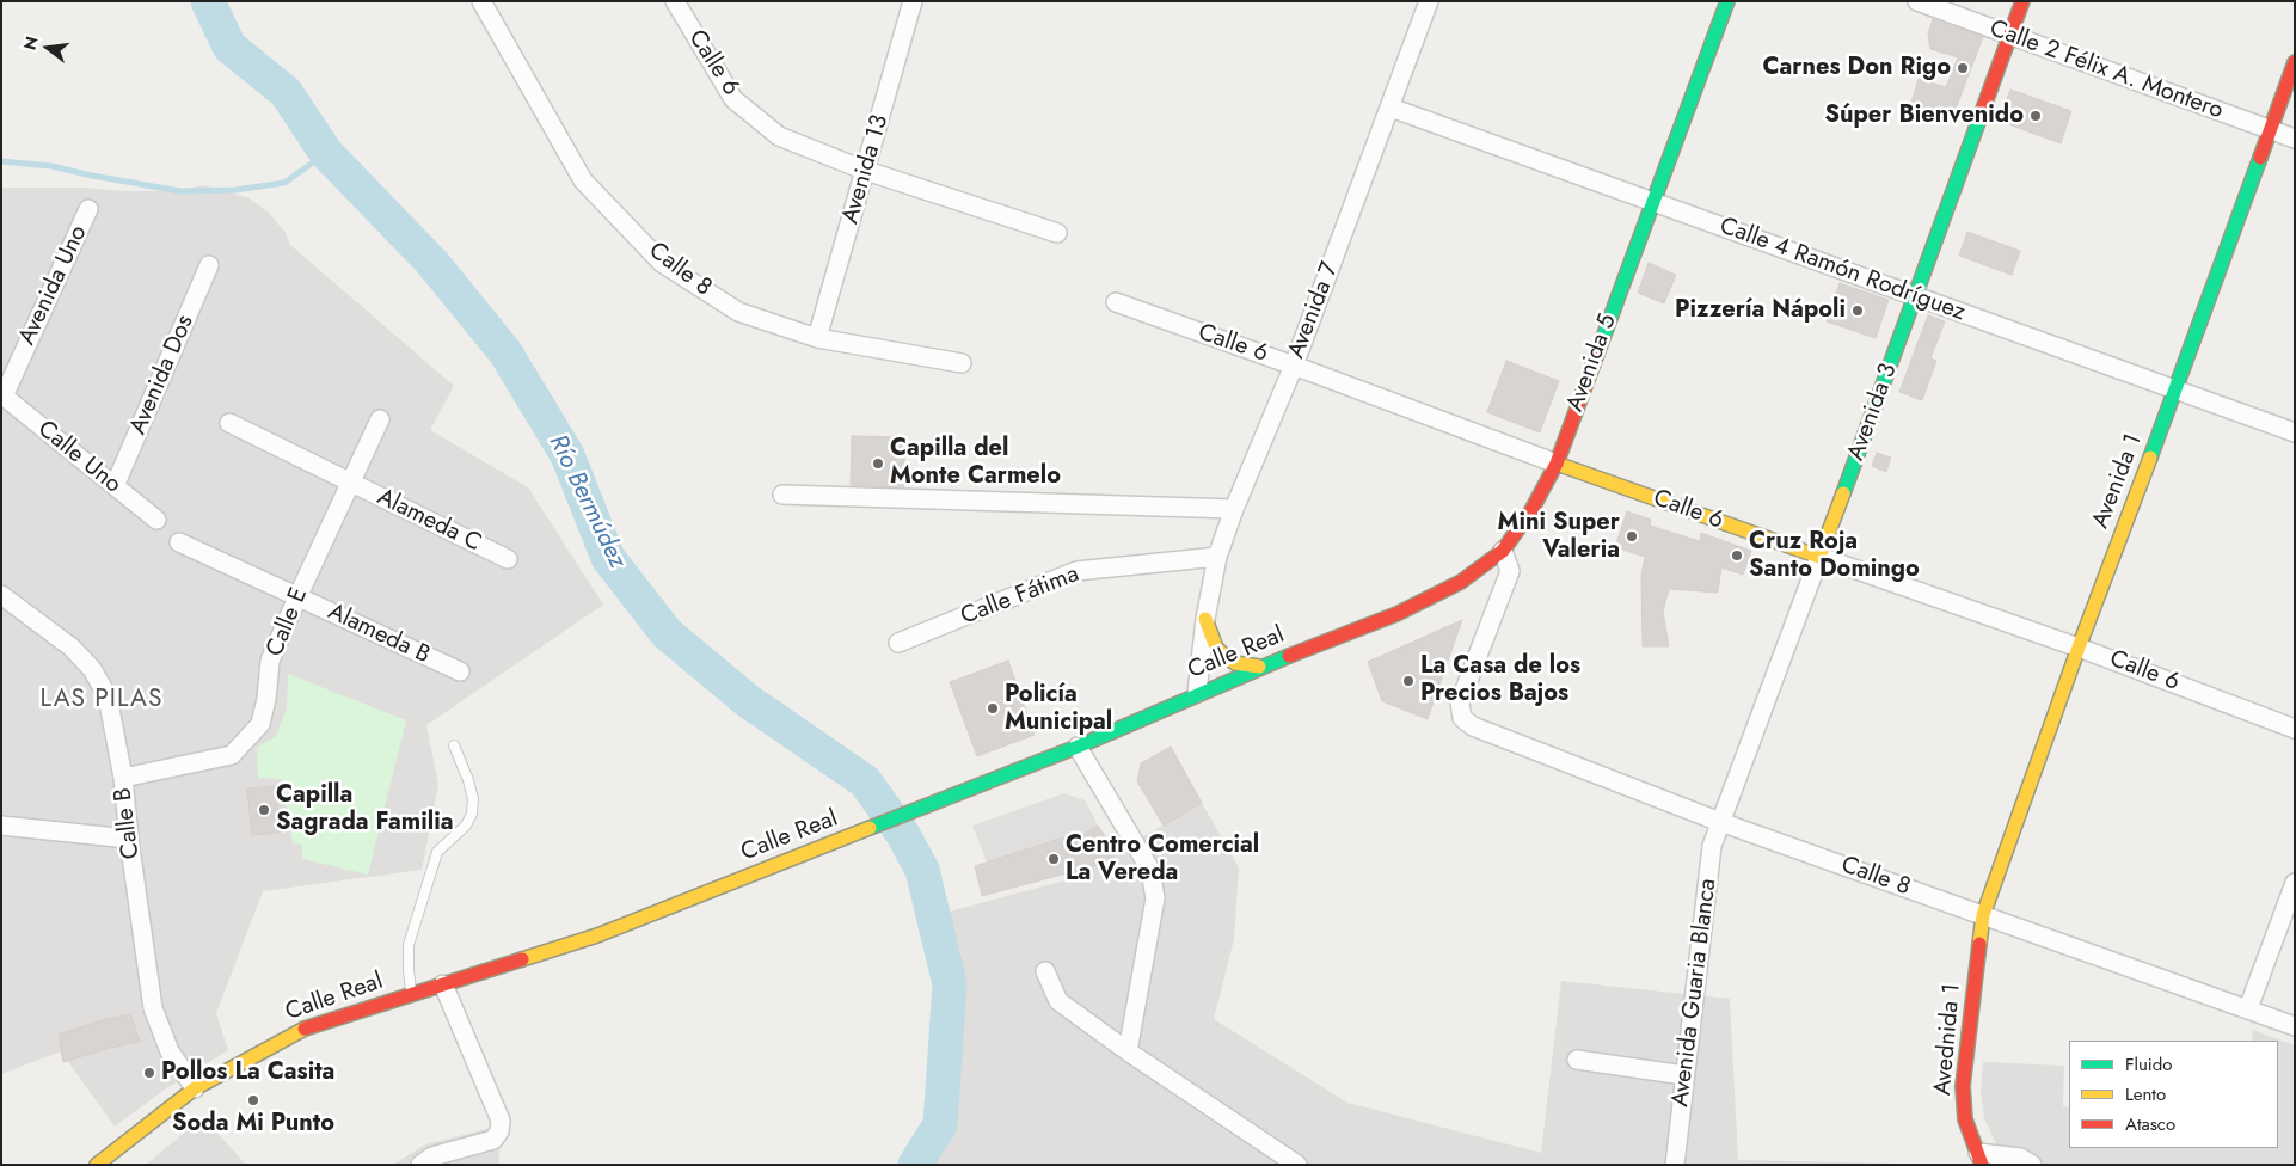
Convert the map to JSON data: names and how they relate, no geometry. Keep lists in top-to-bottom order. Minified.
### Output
{"streets":{"main road":["Calle 6","Avenida 5","Avenida 3","Avenida 1","Calle Real","Avednida 1"],"street":["Calle 2 Félix A. Montero","Avenida 13","Calle 8","Calle 4 Ramón Rodríguez","Avenida Uno","Avenida 7","Avenida Dos","Calle Uno","Alameda C","Calle Fátima","Calle E","Alameda B","Calle B","Avenida Guaria Blanca"]},"crossings":[["Calle 6","Avenida 13"],["Calle 6","Avenida 7"],["Calle 6","Avenida 5"],["Calle 6","Avenida 3"],["Calle 6","Avenida 1"],["Calle 2 Félix A. Montero","Avenida 3"],["Calle 2 Félix A. Montero","Avenida 1"],["Avenida 13","Calle 8"],["Calle 8","Avenida 5"],["Calle 8","Avenida 3"],["Calle 8","Avenida 1"],["Calle 8","Calle Real"],["Calle 8","Avenida Guaria Blanca"],["Calle 8","Avednida 1"],["Calle 4 Ramón Rodríguez","Avenida 7"],["Calle 4 Ramón Rodríguez","Avenida 5"],["Calle 4 Ramón Rodríguez","Avenida 3"],["Calle 4 Ramón Rodríguez","Avenida 1"],["Avenida Uno","Calle Uno"],["Avenida 7","Calle Fátima"],["Avenida 7","Calle Real"],["Avenida 5","Calle Real"],["Avenida Dos","Calle Uno"],["Avenida 3","Avenida Guaria Blanca"],["Avenida 1","Avednida 1"],["Alameda C","Calle E"],["Calle E","Alameda B"],["Calle E","Calle B"],["Calle Real","Calle B"]],"districts":["LAS PILAS"],"water":["Río Bermúdez"],"places":["Carnes Don Rigo","Súper Bienvenido","Pizzería Nápoli","Capilla del Monte Carmelo","Mini Super Valeria","Cruz Roja Santo Domingo","La Casa de los Precios Bajos","Policía Municipal","Capilla Sagrada Familia","Centro Comercial La Vereda","Pollos La Casita","Soda Mi Punto"],"legend":["Fluido","Lento","Atasco"],"north":"left"}
